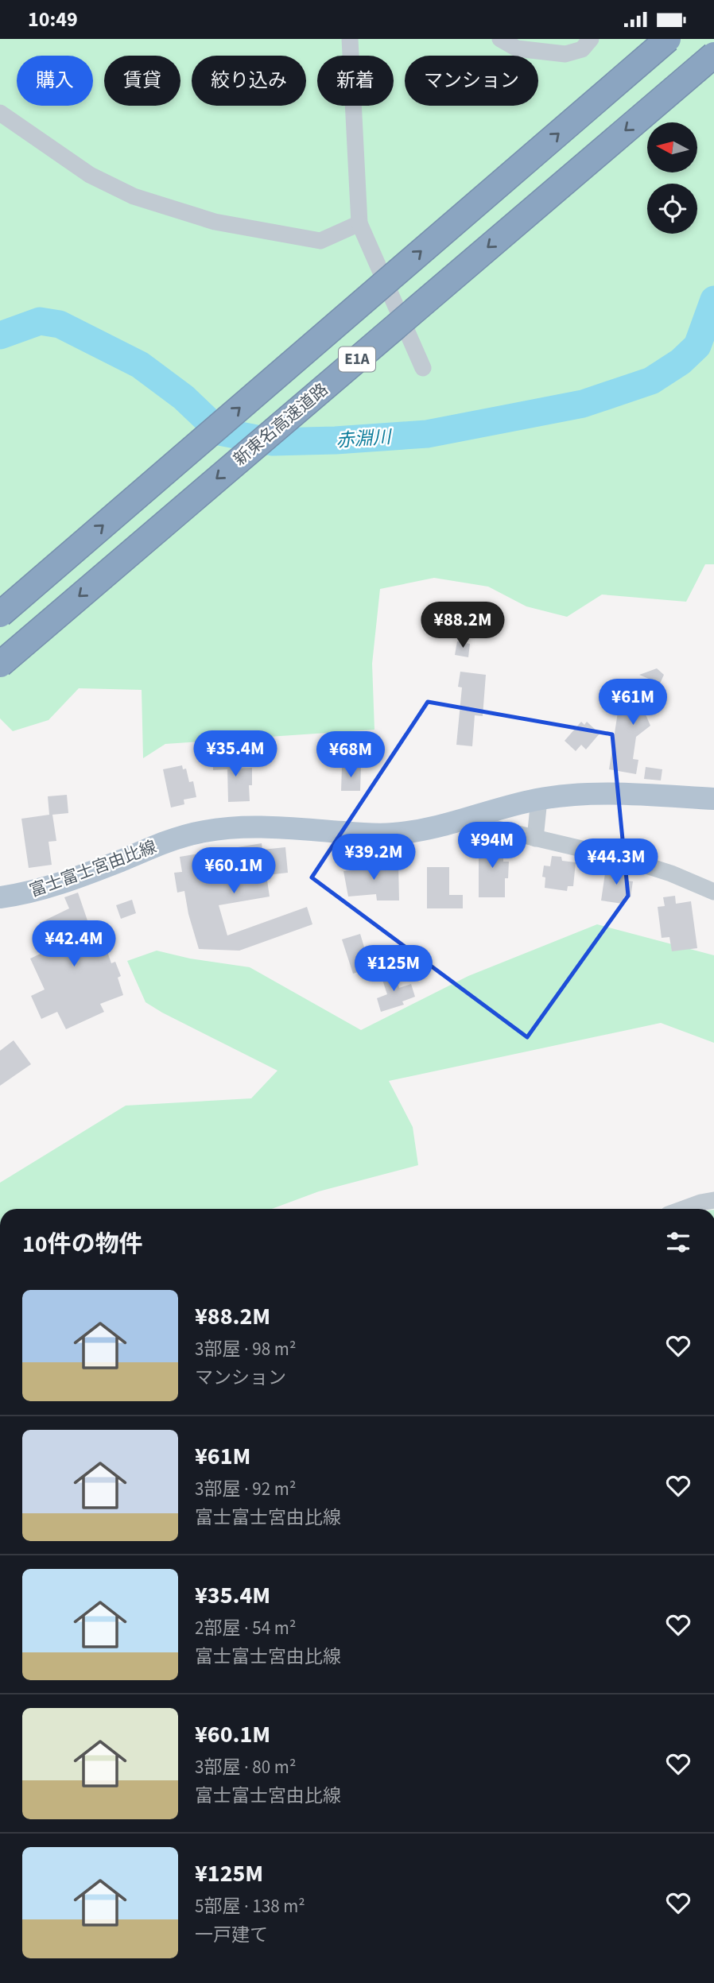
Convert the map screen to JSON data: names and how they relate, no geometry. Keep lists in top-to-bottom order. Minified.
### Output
{"streets":{"highway":["E1A","新東名高速道路"],"main road":["富士富士宮由比線"]},"water":["赤淵川"],"north":"left","page":{"status":"10:49","chip":["購入","賃貸","絞り込み","新着","マンション"],"price":["¥88.2M","¥61M","¥35.4M","¥68M","¥94M","¥39.2M","¥44.3M","¥60.1M","¥42.4M","¥125M"],"heading":"10件の物件","list":[{"name":"¥88.2M","note":"3部屋 · 98 m² · マンション"},{"name":"¥61M","note":"3部屋 · 92 m² · 富士富士宮由比線"},{"name":"¥35.4M","note":"2部屋 · 54 m² · 富士富士宮由比線"},{"name":"¥60.1M","note":"3部屋 · 80 m² · 富士富士宮由比線"},{"name":"¥125M","note":"5部屋 · 138 m² · 一戸建て"}]}}
